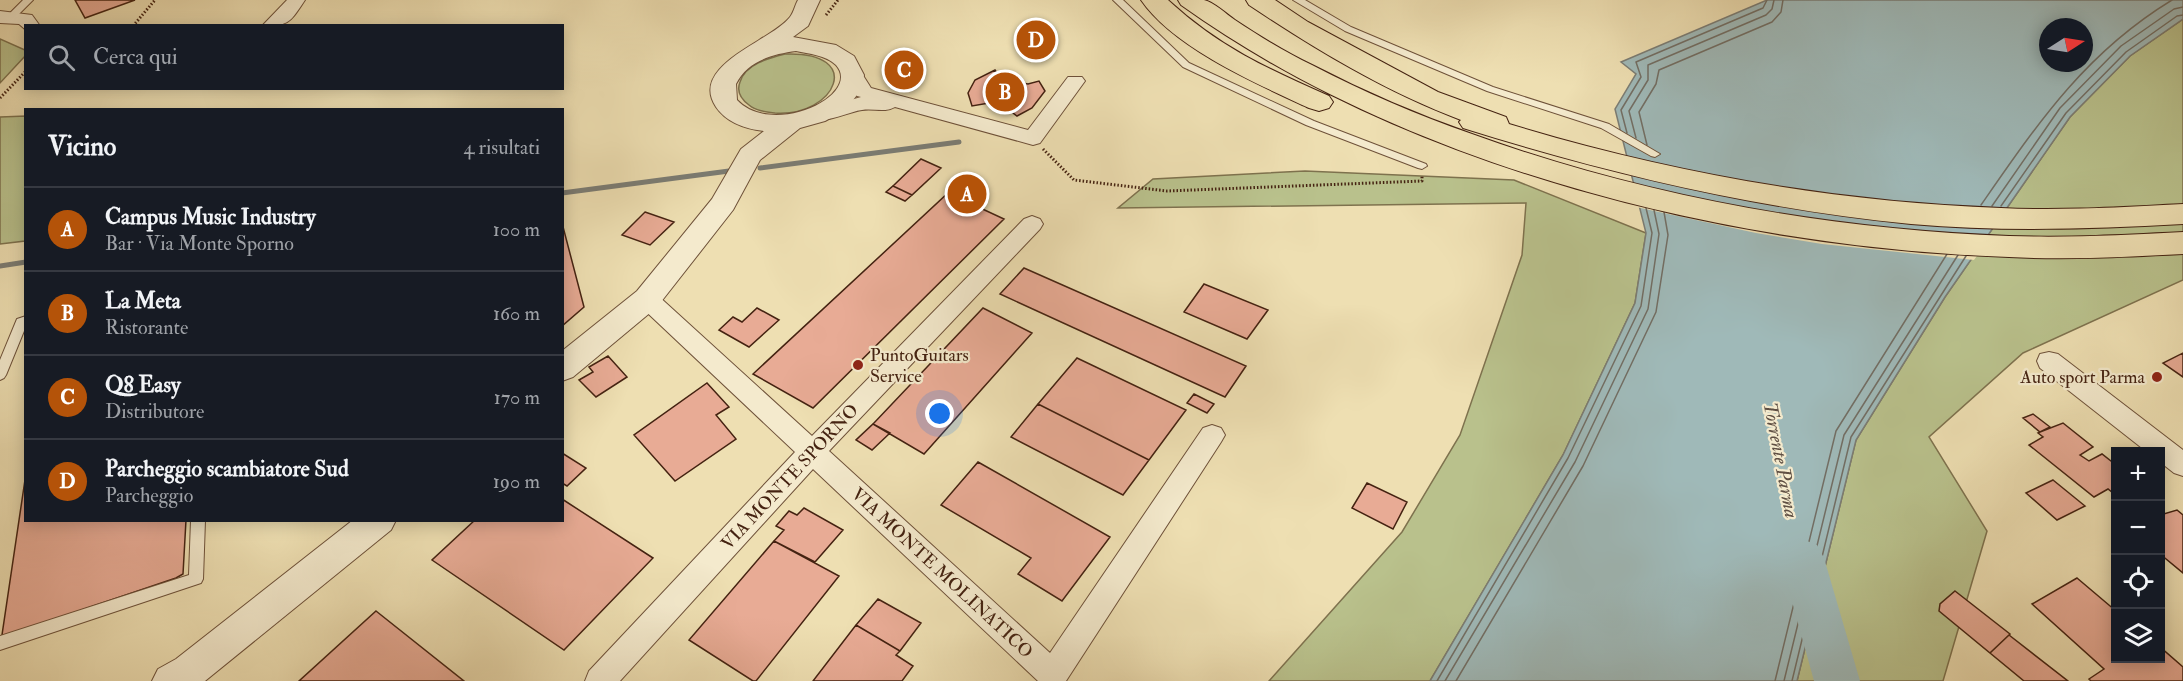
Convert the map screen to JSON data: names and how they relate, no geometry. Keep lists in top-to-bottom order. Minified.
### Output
{"streets":{"street":["VIA MONTE SPORNO","VIA MONTE MOLINATICO"]},"crossings":[["VIA MONTE SPORNO","VIA MONTE MOLINATICO"]],"water":["Torrente Parma"],"places":["PuntoGuitars Service","Auto sport Parma"],"north":"right","page":{"pins":["D","C","B","A"],"search":"Cerca qui","heading":["Vicino","4 risultati"],"list":[{"mark":"A","name":"Campus Music Industry","note":"Bar · Via Monte Sporno","value":"100 m"},{"mark":"B","name":"La Meta","note":"Ristorante","value":"160 m"},{"mark":"C","name":"Q8 Easy","note":"Distributore","value":"170 m"},{"mark":"D","name":"Parcheggio scambiatore Sud","note":"Parcheggio","value":"190 m"}],"map_buttons":["+","−"]}}
